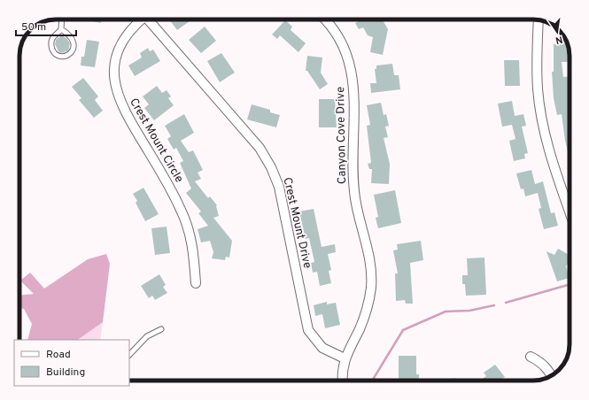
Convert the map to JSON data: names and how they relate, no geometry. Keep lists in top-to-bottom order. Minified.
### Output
{"streets":{"street":["Canyon Cove Drive","Crest Mount Circle","Crest Mount Drive"]},"crossings":[["Canyon Cove Drive","Crest Mount Drive"]],"legend":["Road","Building"],"scale_bar":"50 m","north":"bottom"}
